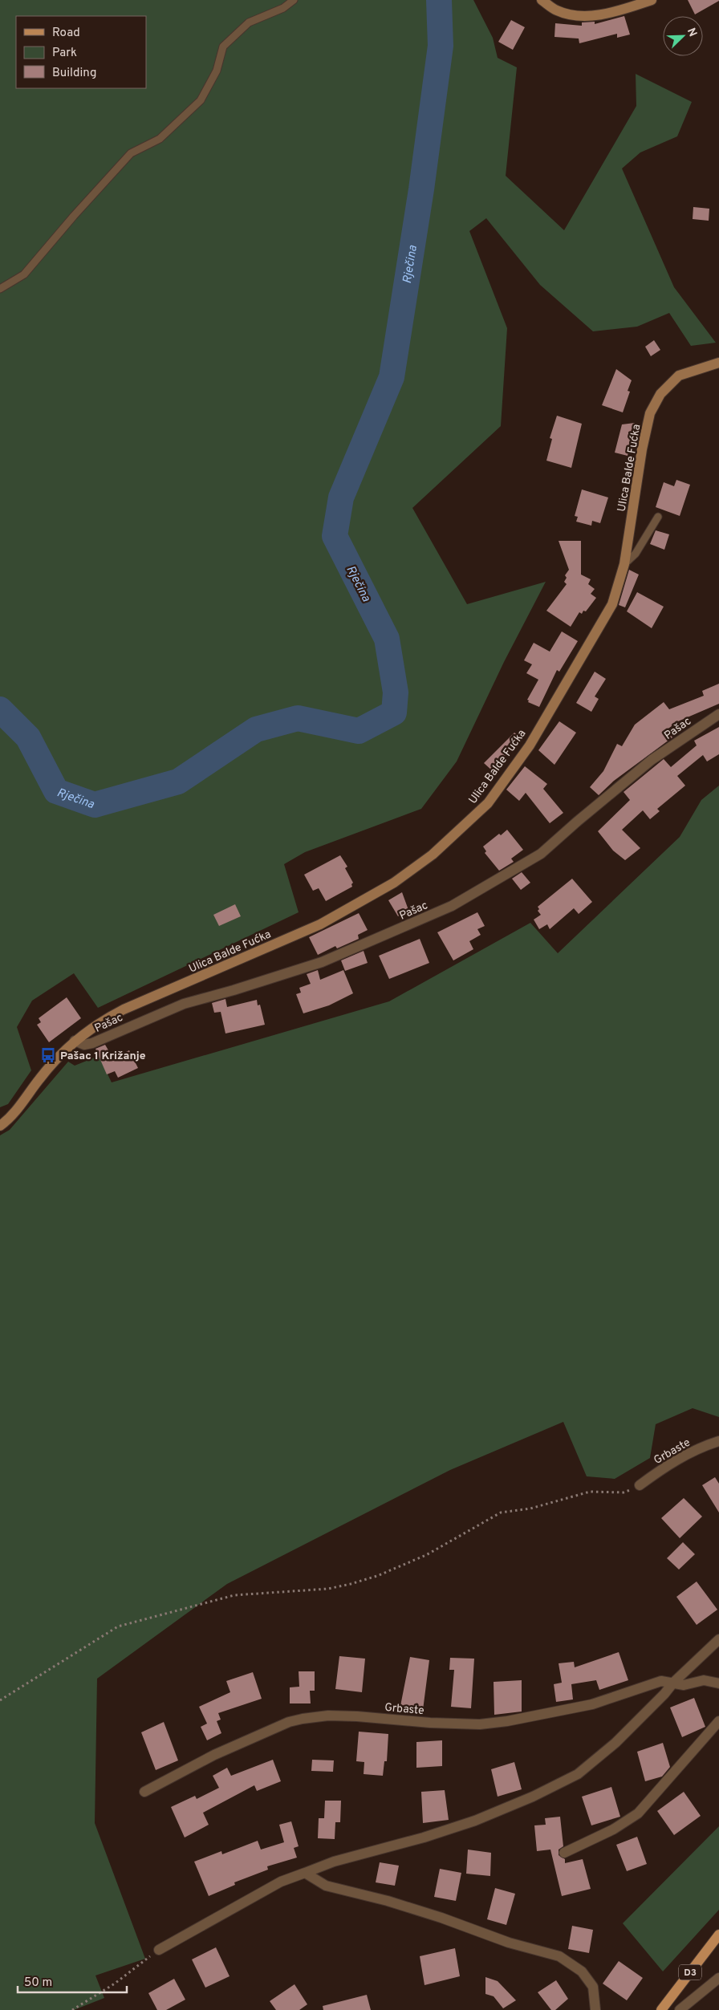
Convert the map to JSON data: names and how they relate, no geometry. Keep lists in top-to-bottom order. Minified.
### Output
{"streets":{"main road":["Ulica Balde Fućka","D3"],"street":["Pašac","Grbaste"]},"crossings":[["Ulica Balde Fućka","Pašac"]],"water":["Rječina"],"places":{"bus stop":["Pašac 1 Križanje"]},"legend":["Road","Park","Building"],"scale_bar":"50 m","north":"top right"}
